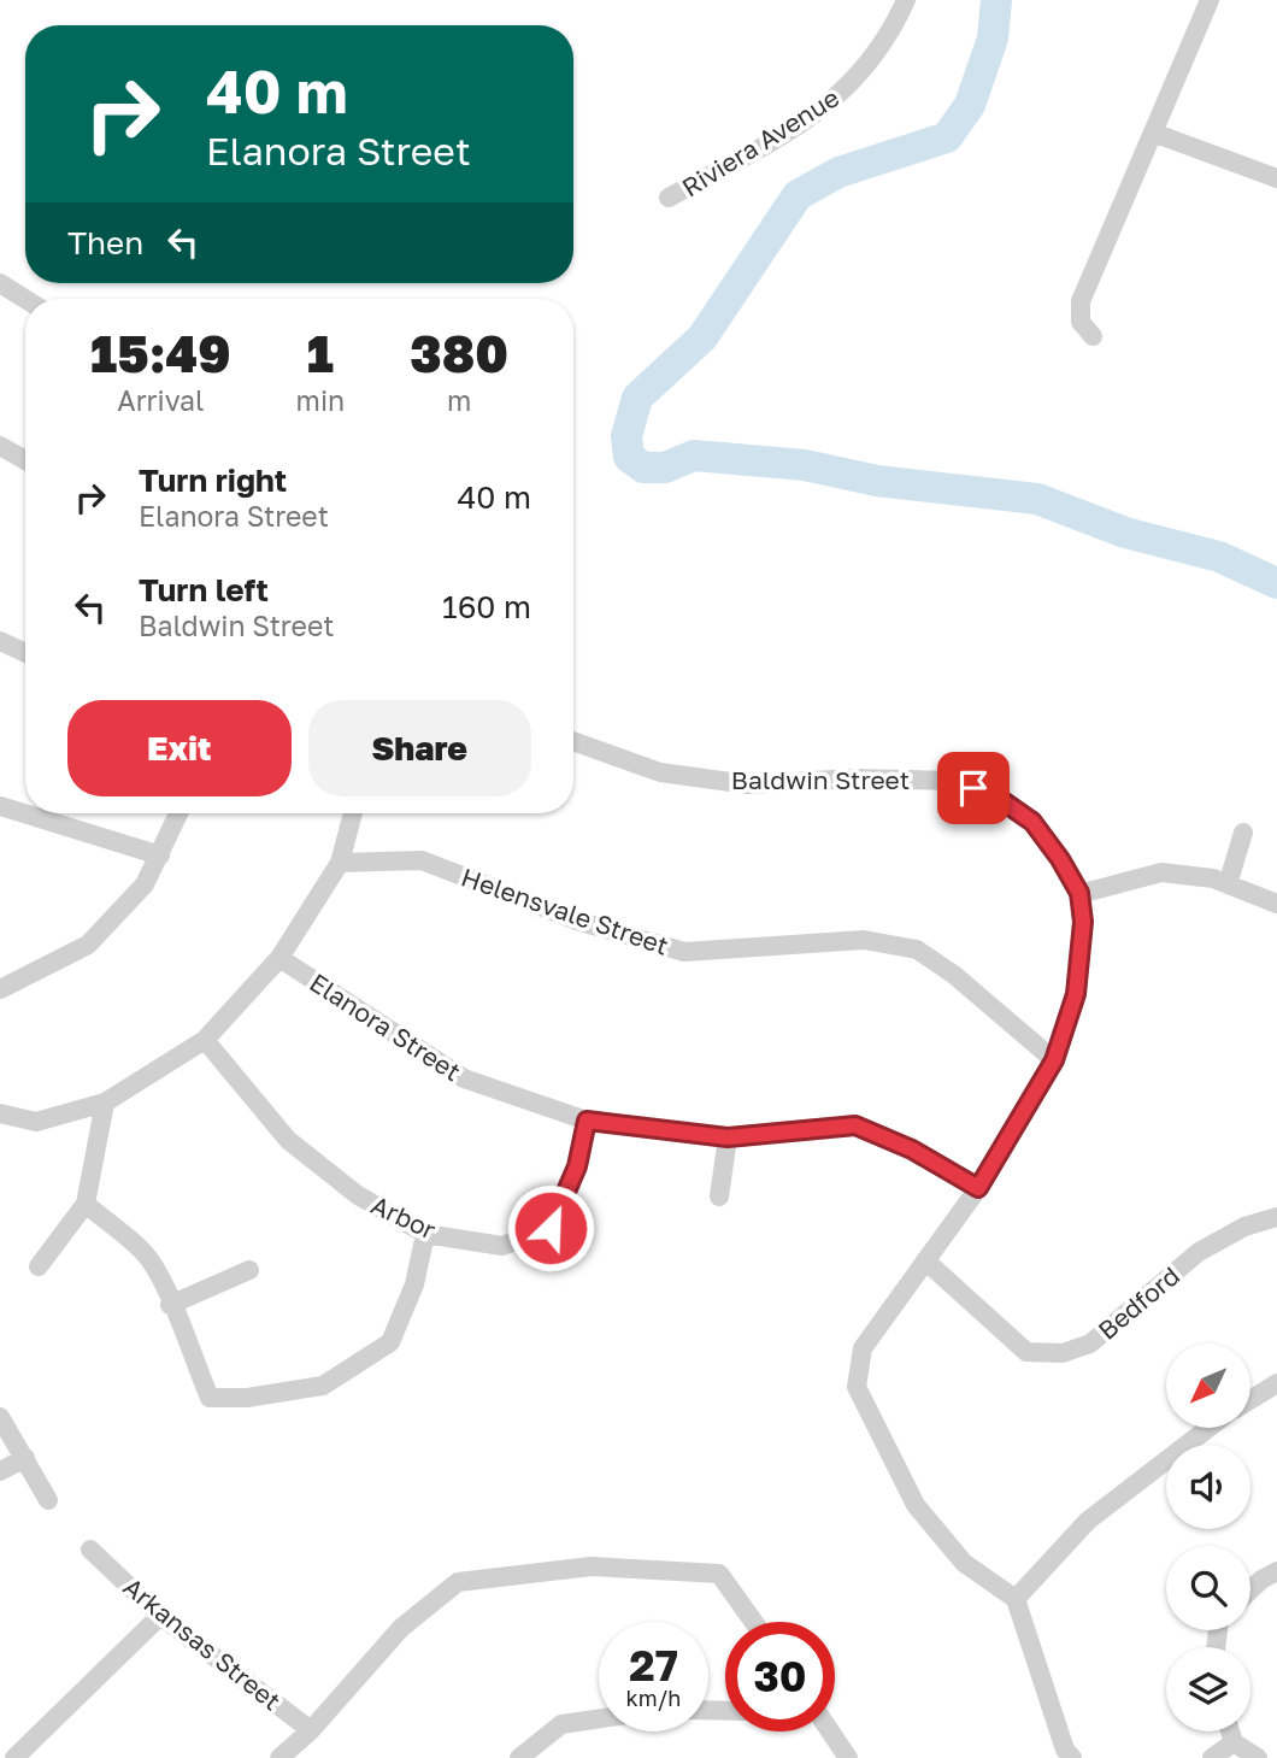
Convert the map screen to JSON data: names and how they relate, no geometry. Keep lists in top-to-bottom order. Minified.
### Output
{"streets":{"street":["Riviera Avenue","Baldwin Street","Helensvale Street","Elanora Street","Arbor","Bedford","Arkansas Street"]},"crossings":[["Baldwin Street","Helensvale Street"],["Baldwin Street","Elanora Street"],["Baldwin Street","Bedford"],["Elanora Street","Arbor"]],"north":"bottom left","page":{"turn":["40 m","Elanora Street"],"then":"Then","eta":["15:49","Arrival","1","min","380","m"],"list":[{"name":"Turn right","note":"Elanora Street","value":"40 m"},{"name":"Turn left","note":"Baldwin Street","value":"160 m"}],"buttons":["Exit","Share"],"speed":"27 km/h","limit":"30"}}
